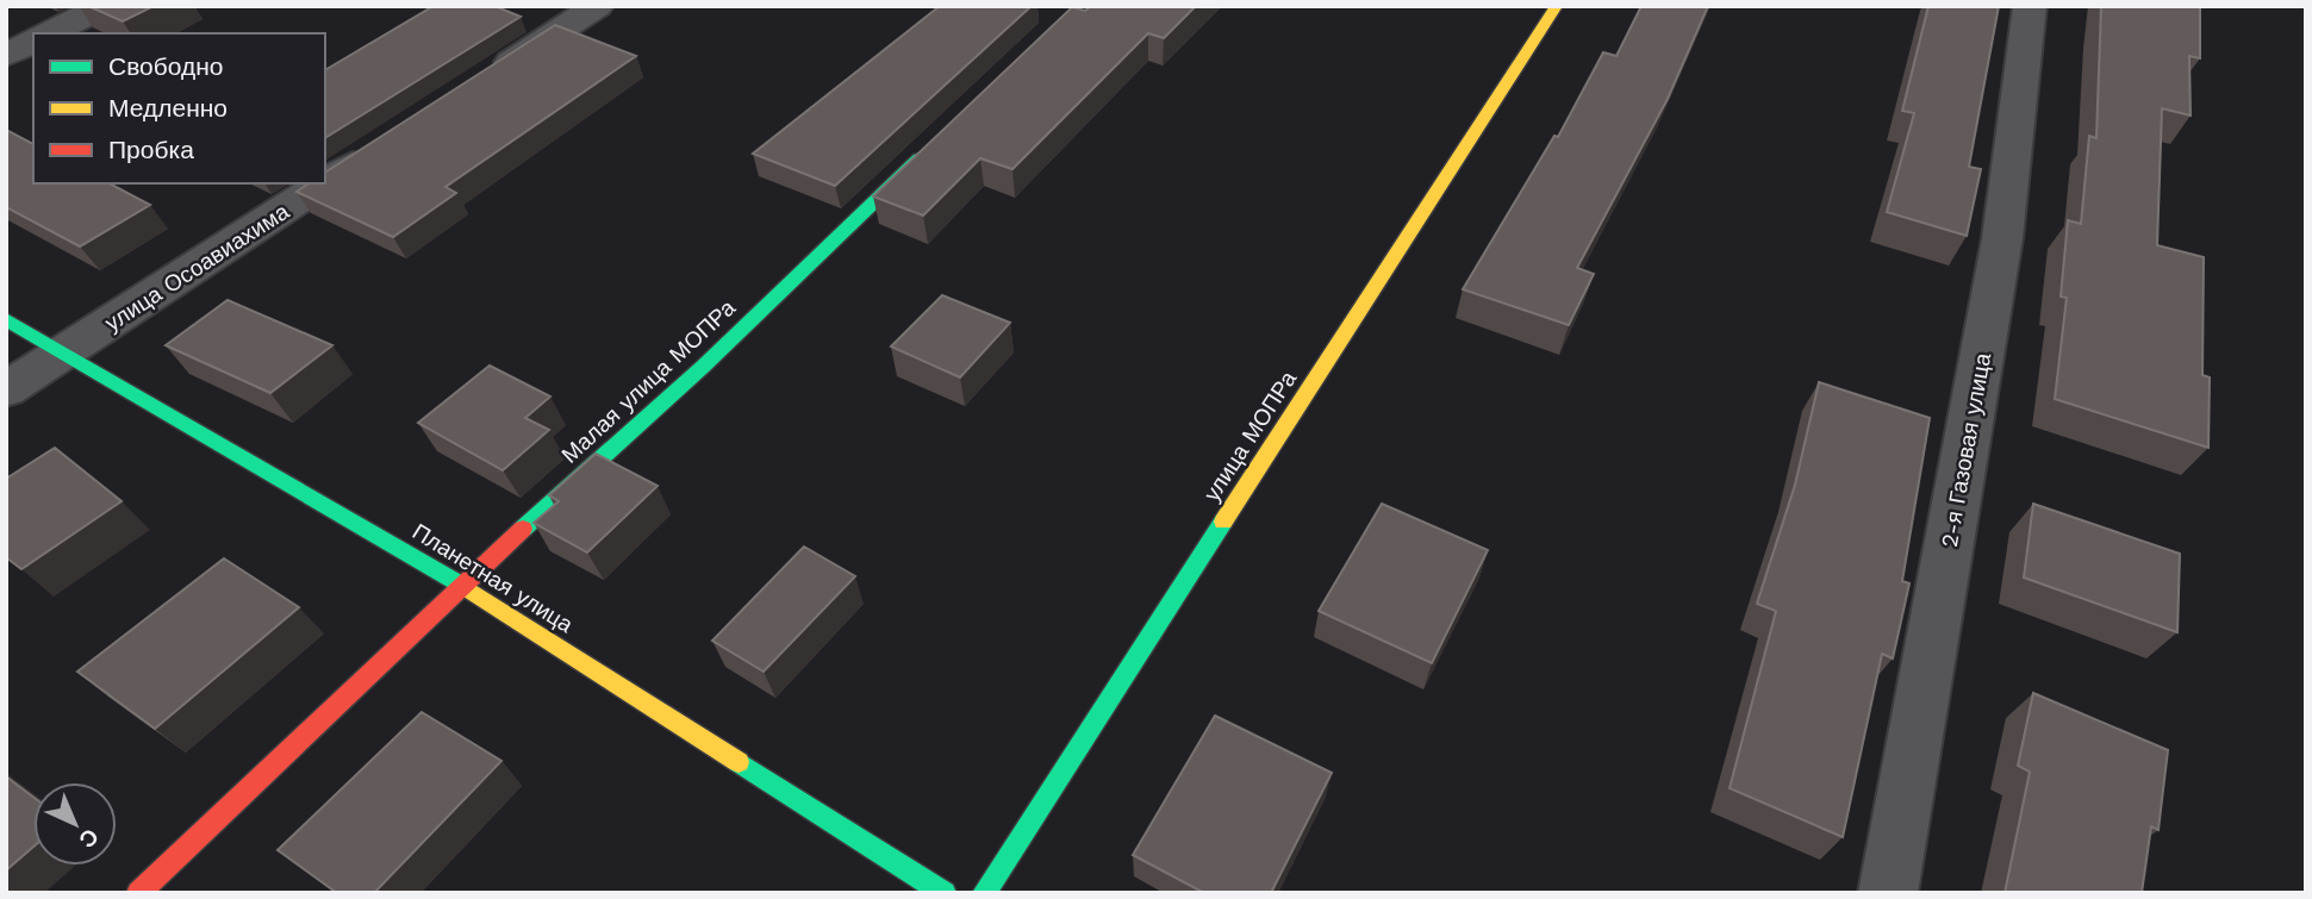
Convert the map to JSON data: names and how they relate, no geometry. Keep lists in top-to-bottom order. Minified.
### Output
{"streets":{"street":["улица Осоавиахима","Малая улица МОПРа","улица МОПРа","2-я Газовая улица","Планетная улица"]},"crossings":[["улица Осоавиахима","Планетная улица"],["Малая улица МОПРа","Планетная улица"]],"legend":["Свободно","Медленно","Пробка"],"north":"bottom right"}
